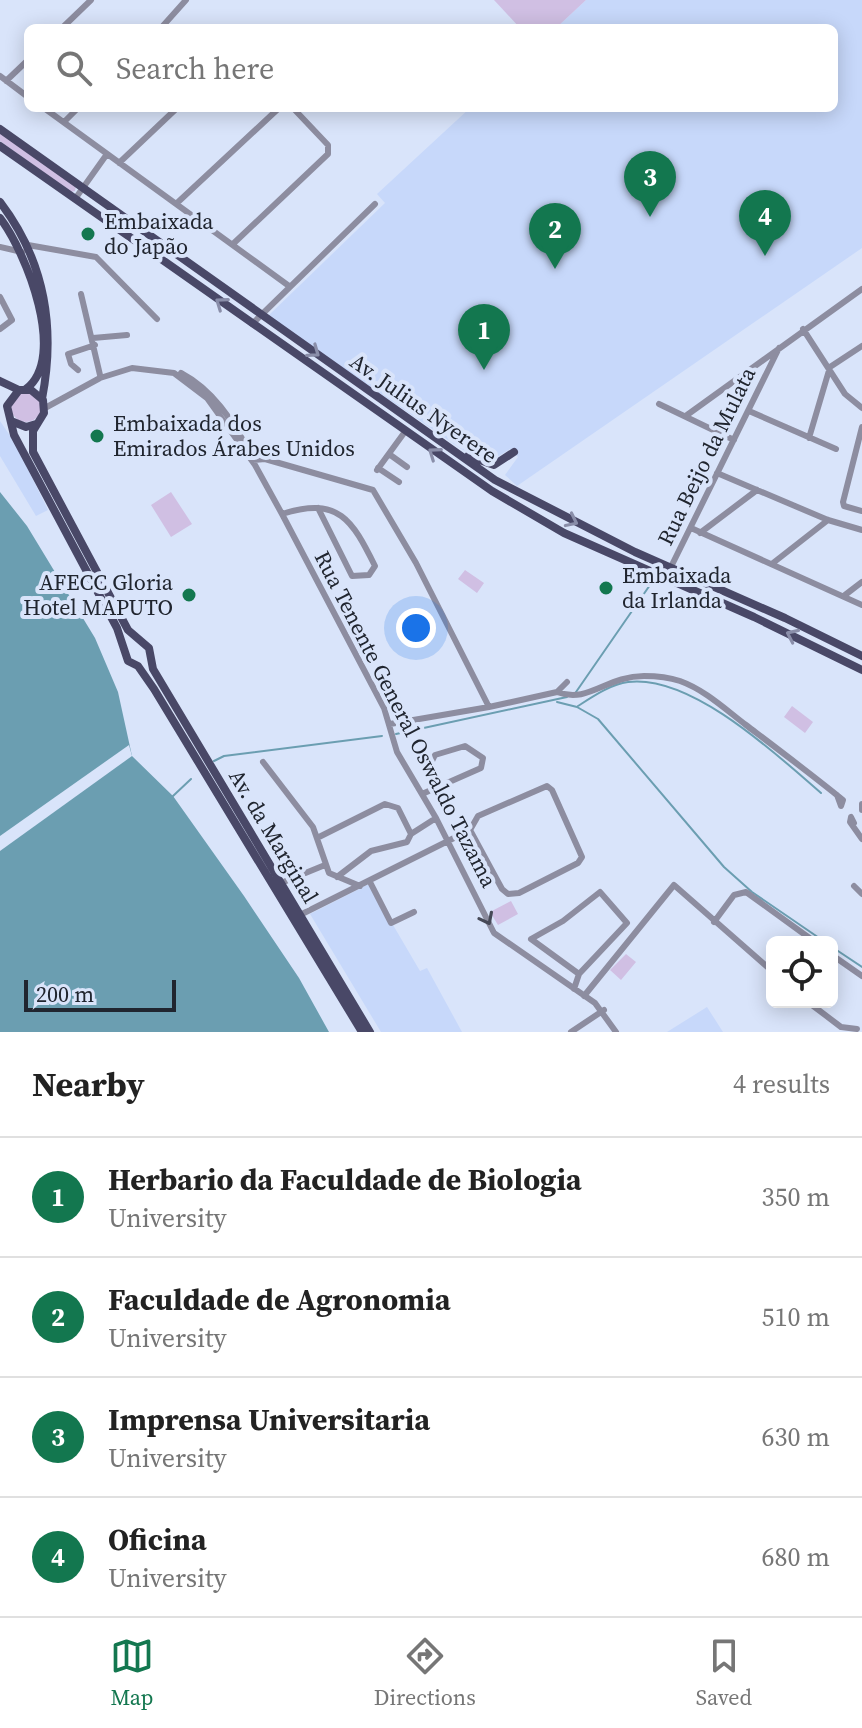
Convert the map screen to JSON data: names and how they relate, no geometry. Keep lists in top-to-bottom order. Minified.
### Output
{"streets":{"main road":["Av. Julius Nyerere","Av. da Marginal"],"street":["Rua Beijo da Mulata","Rua Tenente General Oswaldo Tazama"]},"crossings":[["Av. Julius Nyerere","Rua Beijo da Mulata"],["Rua Tenente General Oswaldo Tazama","Av. da Marginal"]],"places":["Embaixada do Japão","Embaixada dos Emirados Árabes Unidos","Embaixada da Irlanda","AFECC Gloria Hotel MAPUTO"],"scale_bar":"200 m","page":{"search":"Search here","pins":["3","4","2","1"],"scale":"200 m","heading":["Nearby","4 results"],"list":[{"mark":"1","name":"Herbario da Faculdade de Biologia","note":"University","value":"350 m"},{"mark":"2","name":"Faculdade de Agronomia","note":"University","value":"510 m"},{"mark":"3","name":"Imprensa Universitaria","note":"University","value":"630 m"},{"mark":"4","name":"Oficina","note":"University","value":"680 m"}],"nav":["Map","Directions","Saved"]}}
